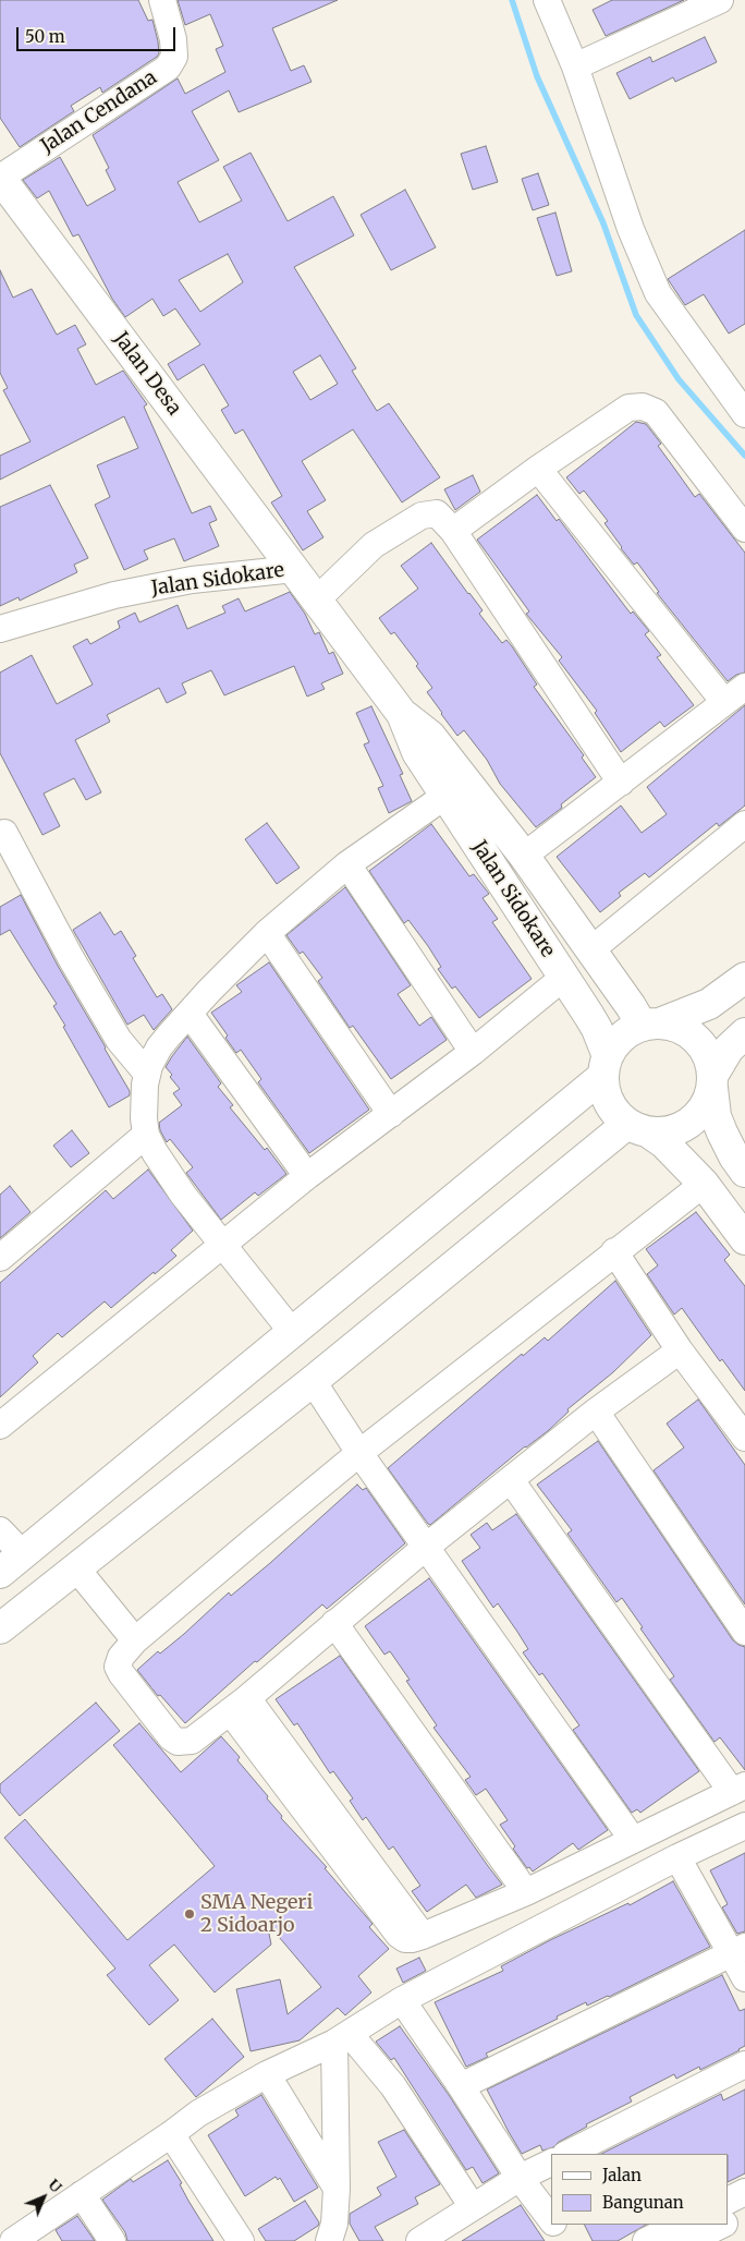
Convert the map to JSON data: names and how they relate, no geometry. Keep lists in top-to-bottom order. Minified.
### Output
{"streets":{"main road":["Jalan Desa","Jalan Sidokare"],"street":["Jalan Cendana"]},"crossings":[["Jalan Cendana","Jalan Desa"],["Jalan Desa","Jalan Sidokare"]],"places":["SMA Negeri 2 Sidoarjo"],"legend":["Jalan","Bangunan"],"scale_bar":"50 m","north":"top right"}
